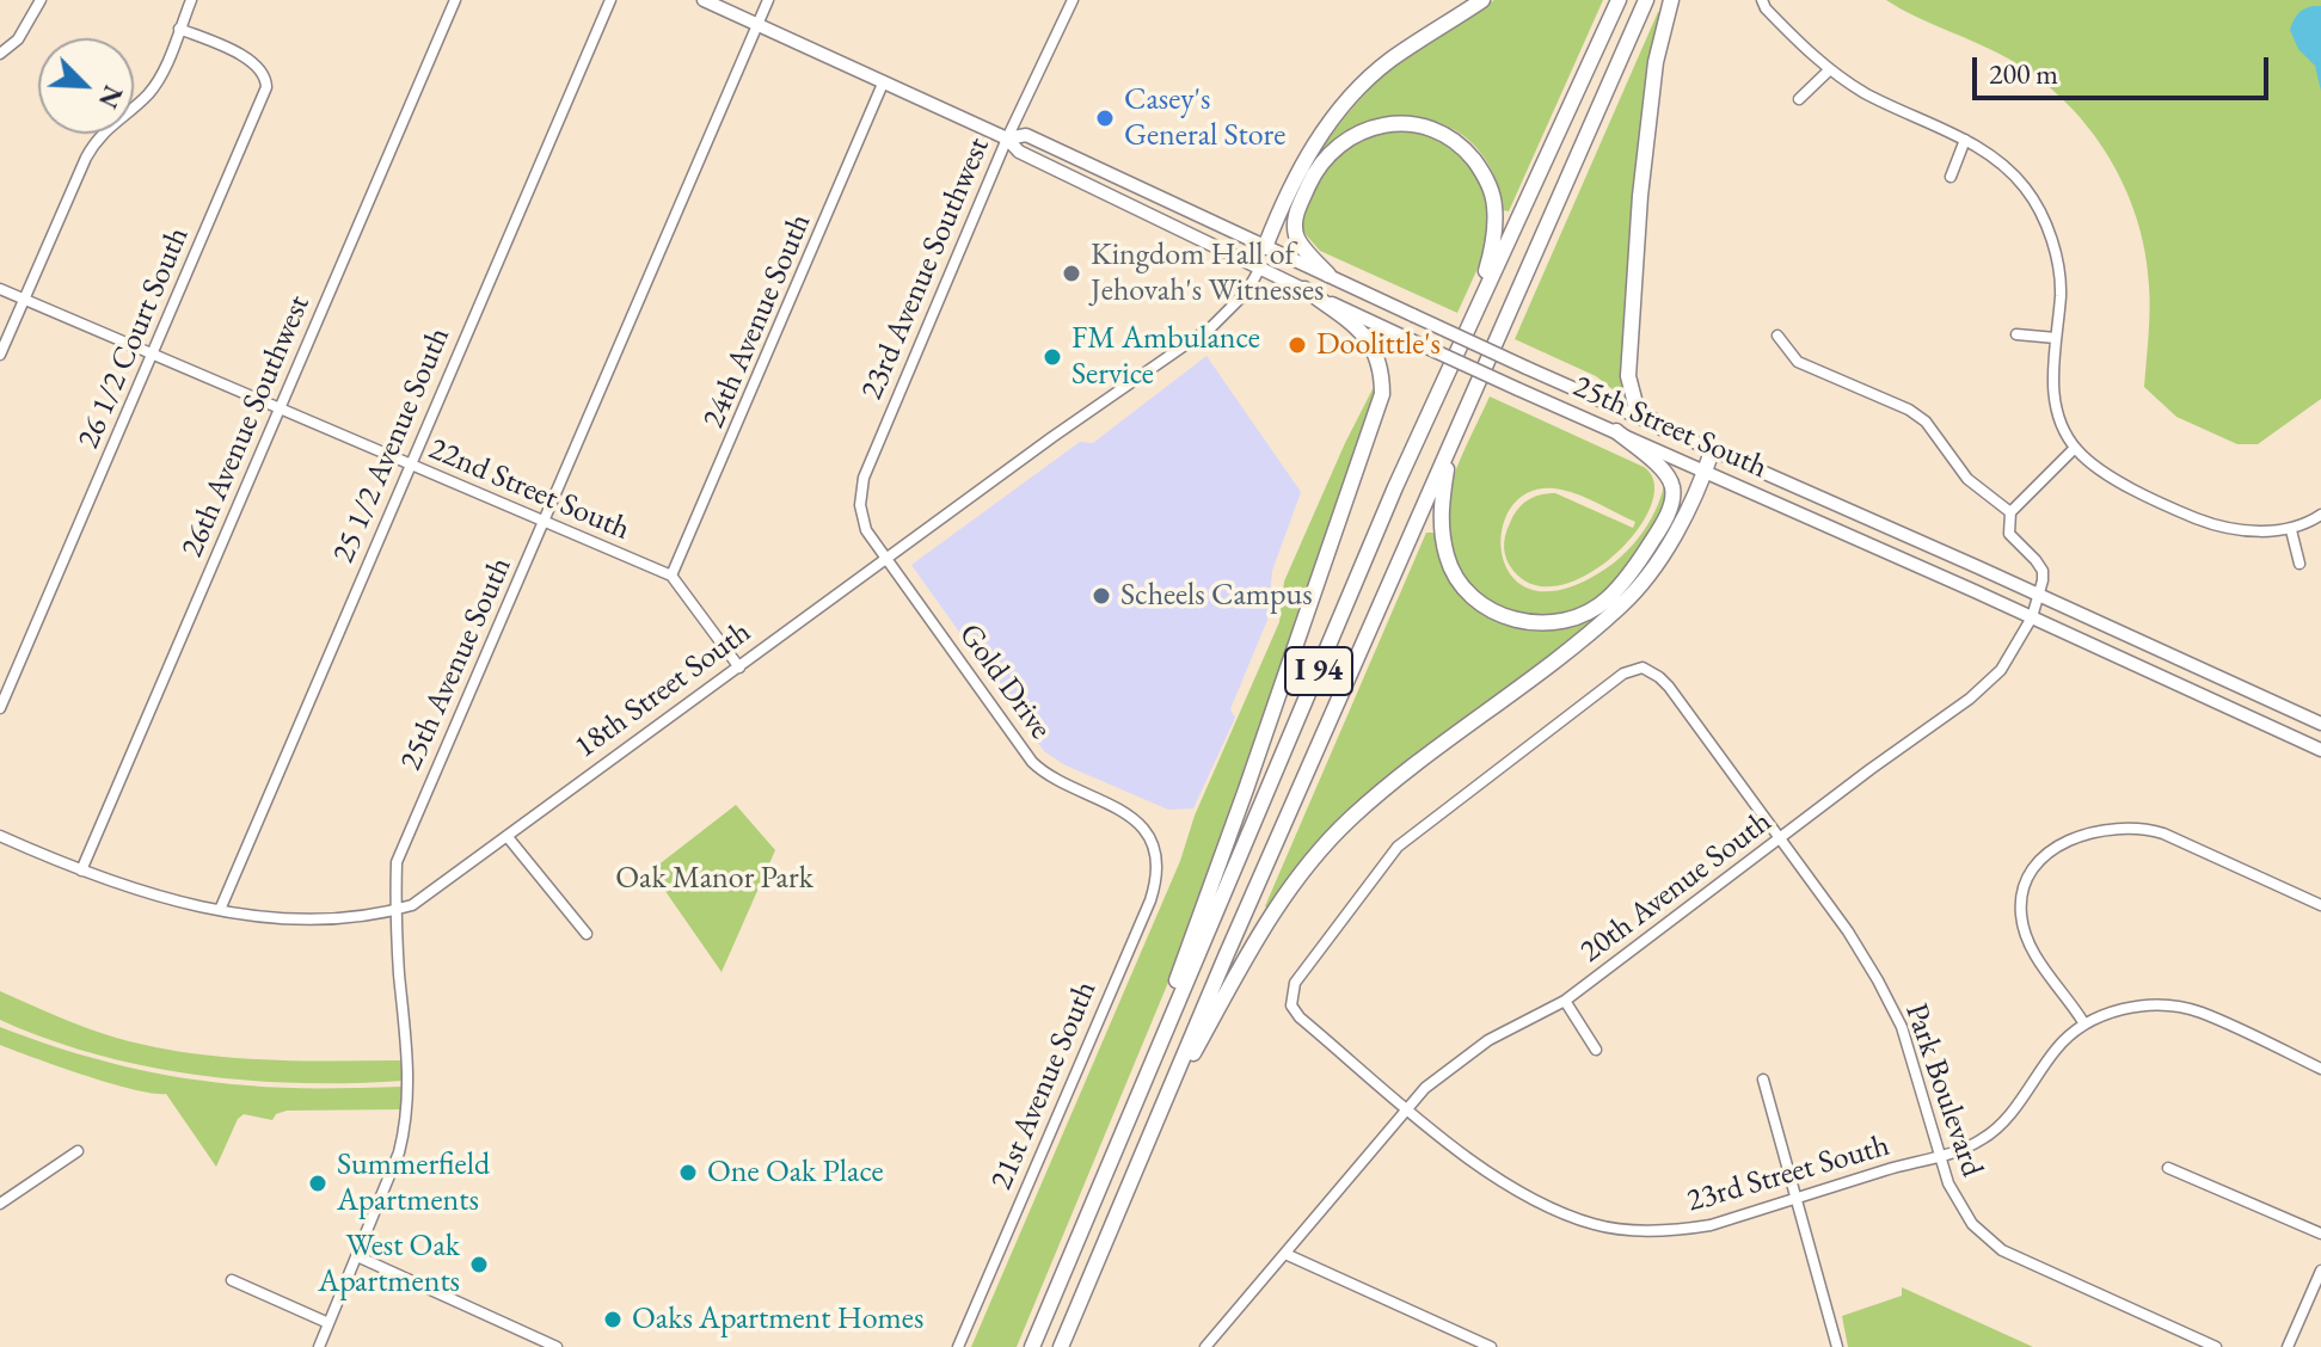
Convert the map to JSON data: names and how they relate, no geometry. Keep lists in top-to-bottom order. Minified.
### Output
{"streets":{"highway":["I 94"],"main road":["25th Street South","18th Street South"],"street":["23rd Avenue Southwest","24th Avenue South","26 1/2 Court South","26th Avenue Southwest","25 1/2 Avenue South","22nd Street South","25th Avenue South","Gold Drive","20th Avenue South","21st Avenue South","Park Boulevard","23rd Street South"]},"crossings":[["23rd Avenue Southwest","25th Street South"],["23rd Avenue Southwest","Gold Drive"],["23rd Avenue Southwest","18th Street South"],["24th Avenue South","25th Street South"],["24th Avenue South","22nd Street South"],["26 1/2 Court South","22nd Street South"],["26th Avenue Southwest","22nd Street South"],["26th Avenue Southwest","18th Street South"],["25th Street South","25th Avenue South"],["25th Street South","18th Street South"],["25th Street South","20th Avenue South"],["25 1/2 Avenue South","22nd Street South"],["25 1/2 Avenue South","18th Street South"],["22nd Street South","25th Avenue South"],["25th Avenue South","18th Street South"],["Gold Drive","18th Street South"],["Gold Drive","21st Avenue South"],["20th Avenue South","Park Boulevard"],["20th Avenue South","23rd Street South"],["Park Boulevard","23rd Street South"]],"parks":["Oak Manor Park"],"places":["Casey's General Store","Kingdom Hall of Jehovah's Witnesses","Doolittle's","FM Ambulance Service","Scheels Campus","One Oak Place","Summerfield Apartments","West Oak Apartments","Oaks Apartment Homes"],"scale_bar":"200 m","north":"bottom right"}
